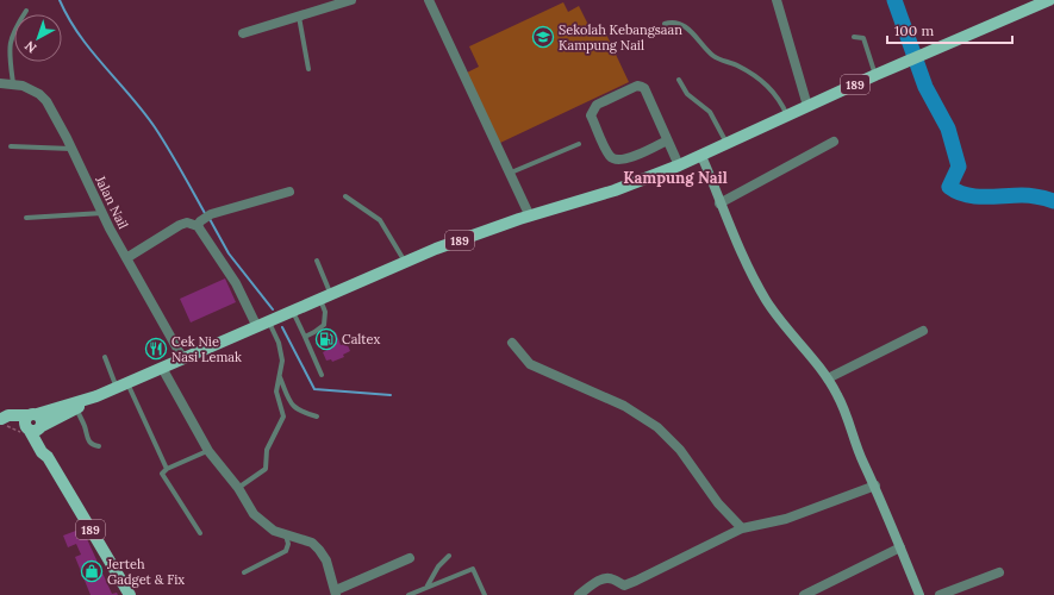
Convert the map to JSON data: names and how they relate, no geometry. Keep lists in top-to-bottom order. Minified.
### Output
{"streets":{"main road":["189"],"street":["Jalan Nail"]},"crossings":[["189","Jalan Nail"]],"districts":["Kampung Nail"],"places":{"school or university":["Sekolah Kebangsaan Kampung Nail"],"fuel station":["Caltex"],"restaurant":["Cek Nie Nasi Lemak"],"shop":["Jerteh Gadget & Fix"]},"scale_bar":"100 m","north":"bottom left"}
